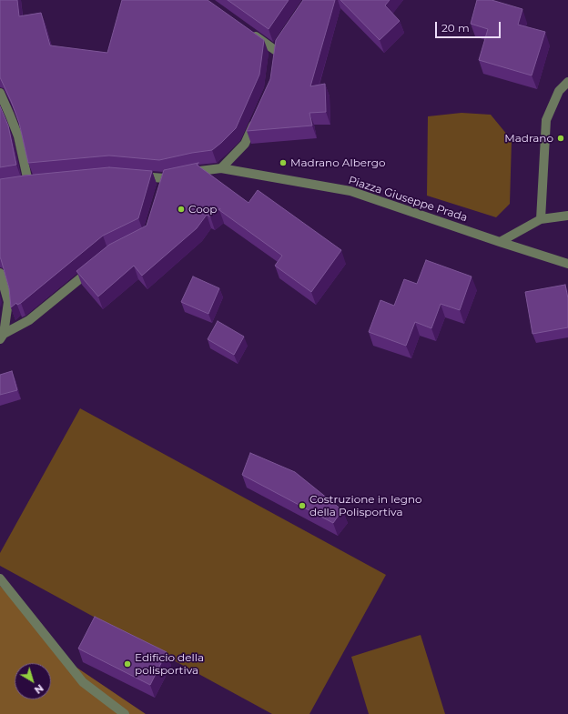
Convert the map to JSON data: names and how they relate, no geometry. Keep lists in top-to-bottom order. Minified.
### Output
{"streets":{"street":["Piazza Giuseppe Prada"]},"places":["Madrano","Madrano Albergo","Coop","Costruzione in legno della Polisportiva","Edificio della polisportiva"],"scale_bar":"20 m","north":"bottom right"}
